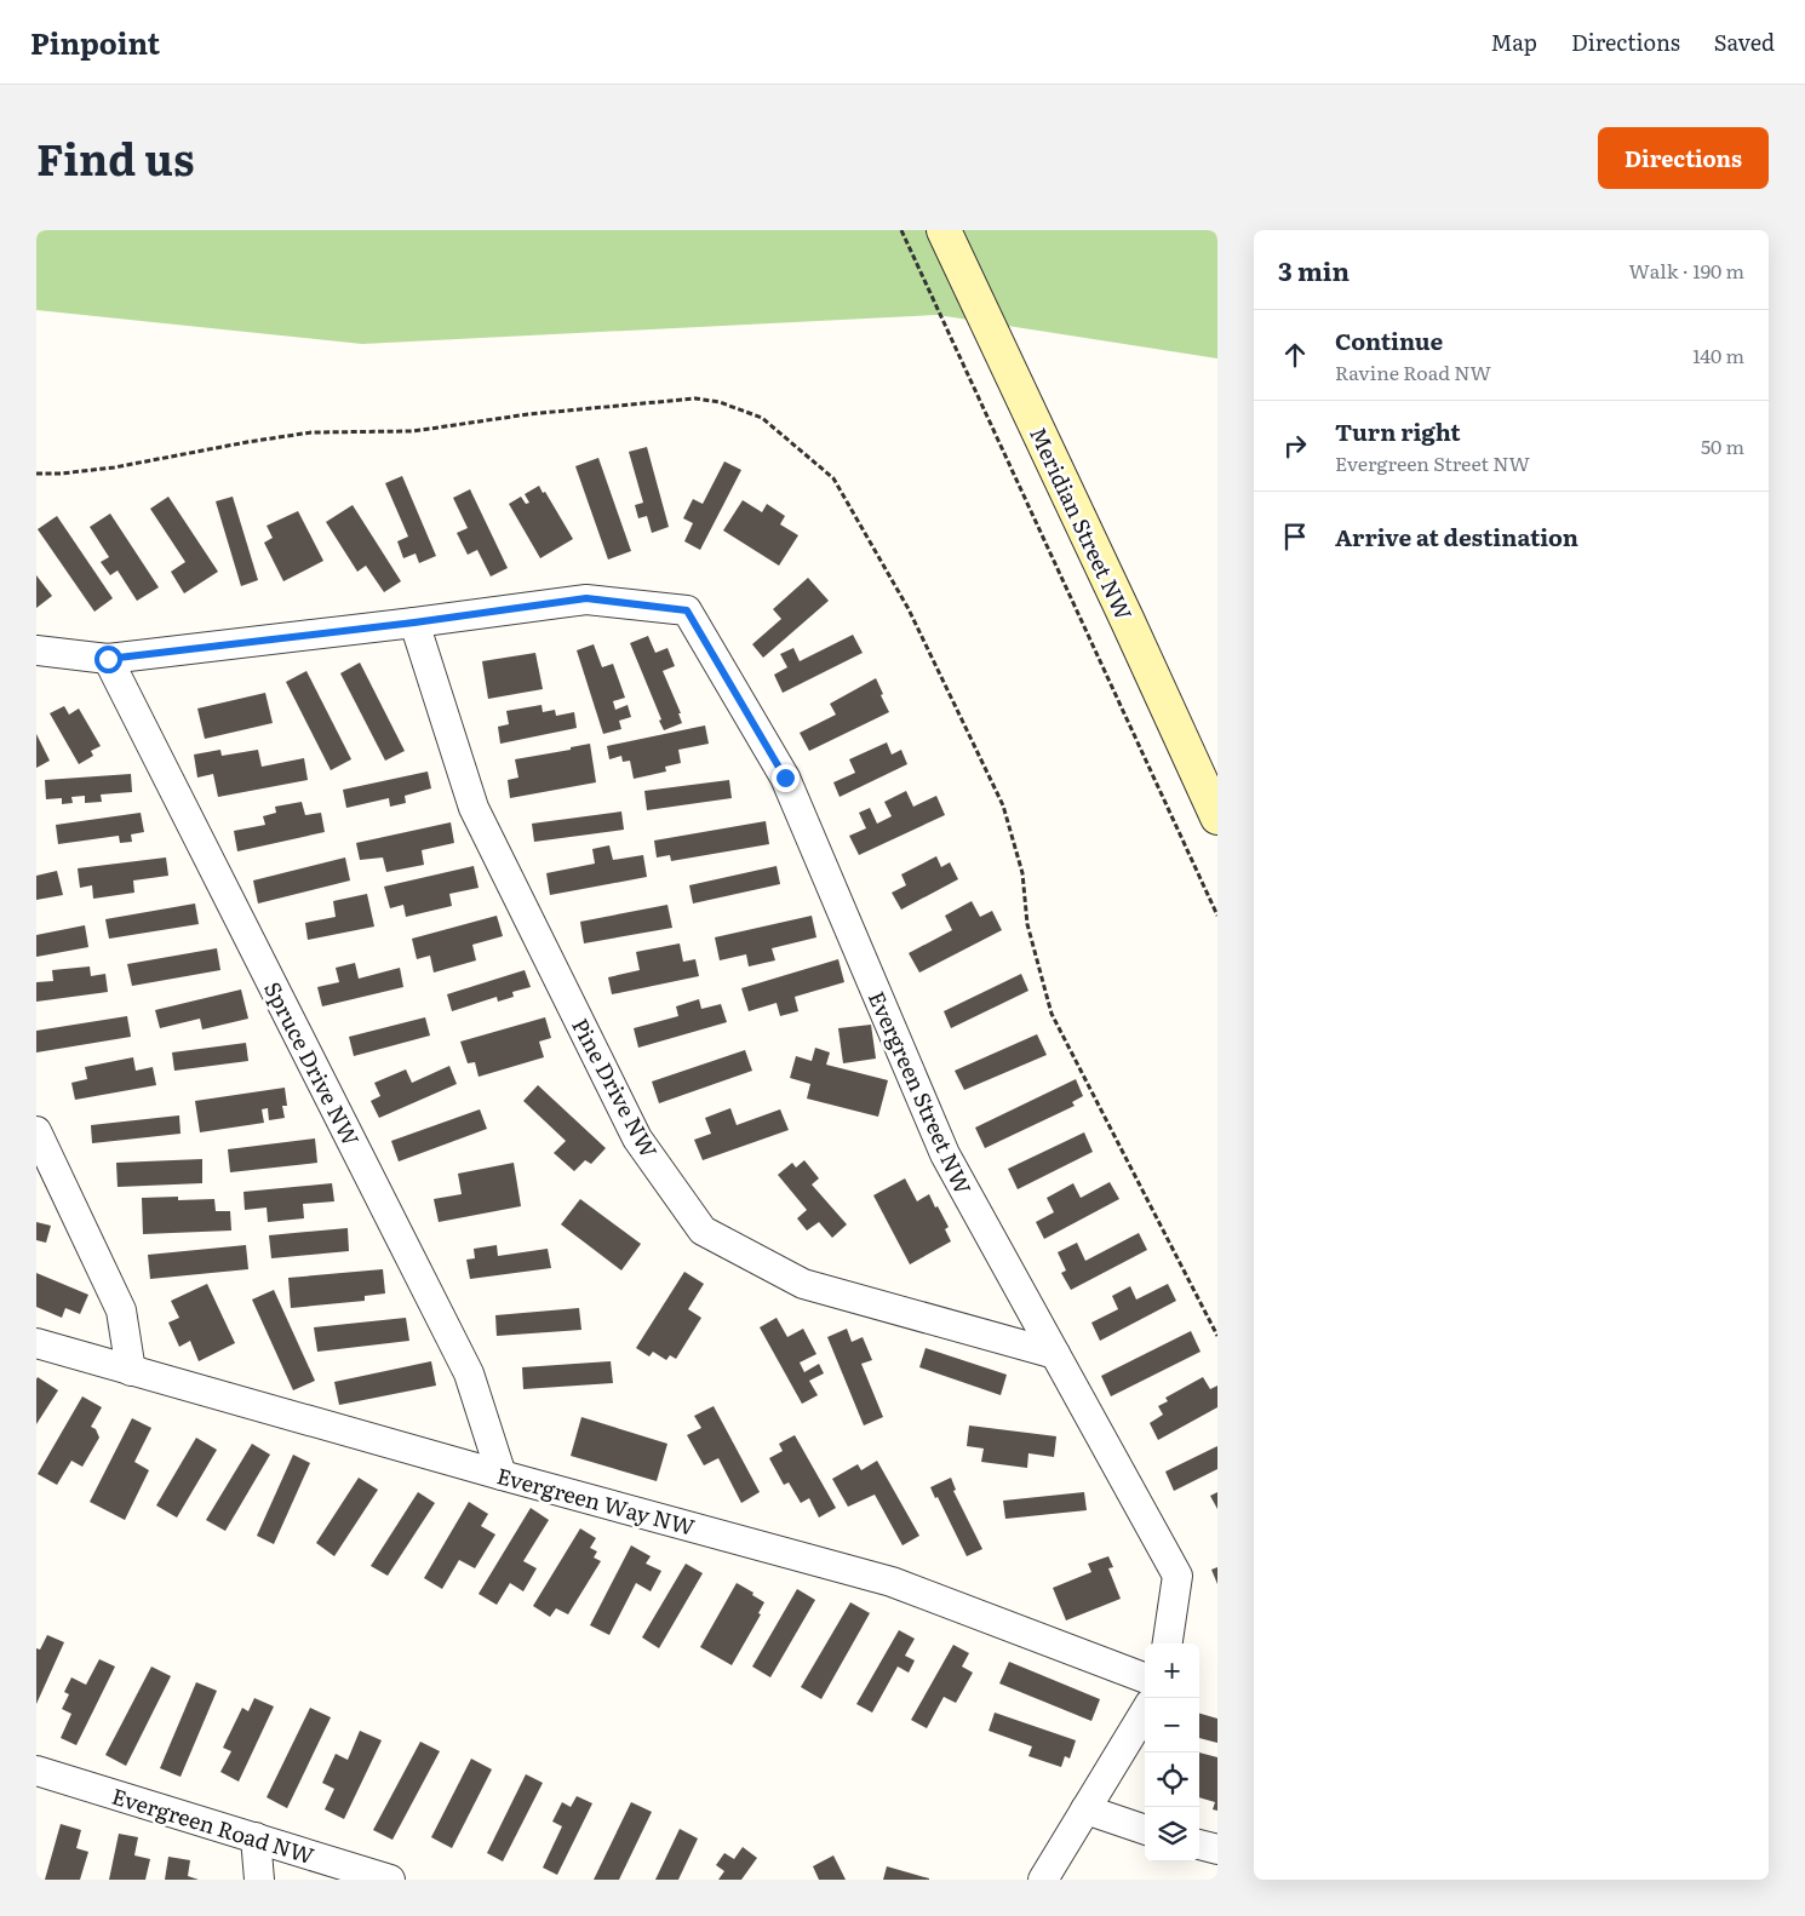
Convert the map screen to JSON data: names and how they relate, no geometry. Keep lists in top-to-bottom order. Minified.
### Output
{"streets":{"street":["Meridian Street NW","Spruce Drive NW","Pine Drive NW","Evergreen Street NW","Evergreen Way NW","Evergreen Road NW"]},"crossings":[["Spruce Drive NW","Evergreen Way NW"],["Pine Drive NW","Evergreen Street NW"]],"page":{"header":"Pinpoint","nav":["Map","Directions","Saved"],"title":"Find us","buttons":"Directions","heading":["3 min","Walk · 190 m"],"list":[["Continue","Ravine Road NW","140 m"],["Turn right","Evergreen Street NW","50 m"],"Arrive at destination"],"map_buttons":["+","−"]}}
